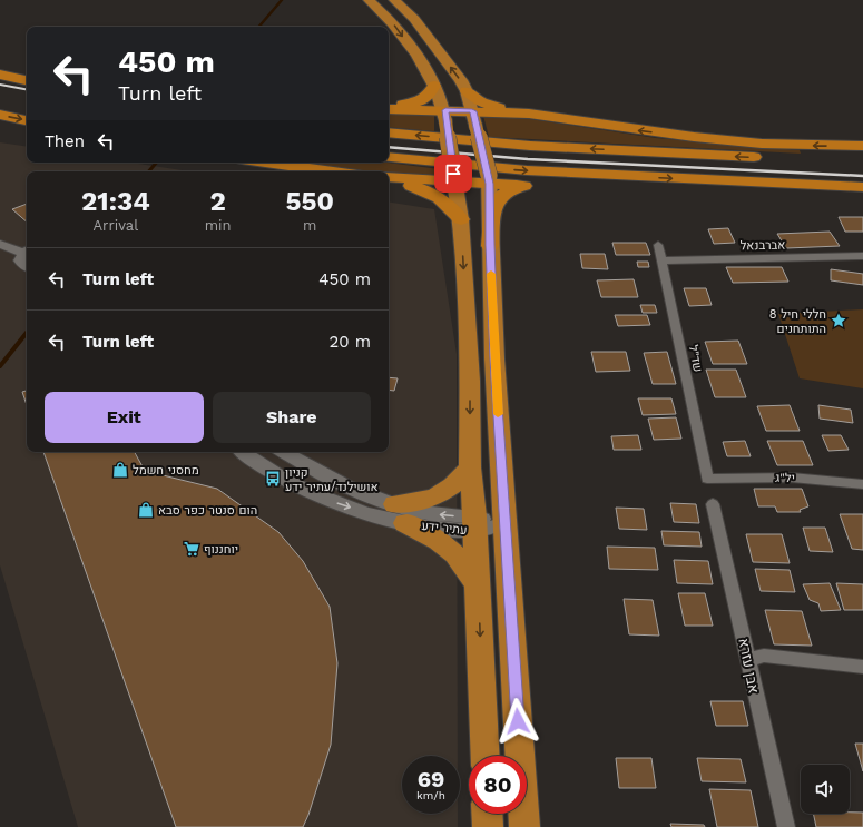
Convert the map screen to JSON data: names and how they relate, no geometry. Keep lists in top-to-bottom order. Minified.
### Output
{"streets":{"street":["אברבנאל","שד\"ל","יל\"ג","עתיר ידע","אבן עזרא"]},"crossings":[["אברבנאל","שד\"ל"],["שד\"ל","יל\"ג"]],"places":{"place":["8 חללי חיל התותחנים"],"shop":["מחסני חשמל","הום סנטר כפר סבא"],"bus stop":["קניון אושילנד/עתיר ידע"],"supermarket":["יוחננוף"]},"page":{"turn":["450 m","Turn left"],"then":"Then","eta":["21:34","Arrival","2","min","550","m"],"list":[{"name":"Turn left","value":"450 m"},{"name":"Turn left","value":"20 m"}],"buttons":["Exit","Share"],"speed":"69 km/h","limit":"80"}}
